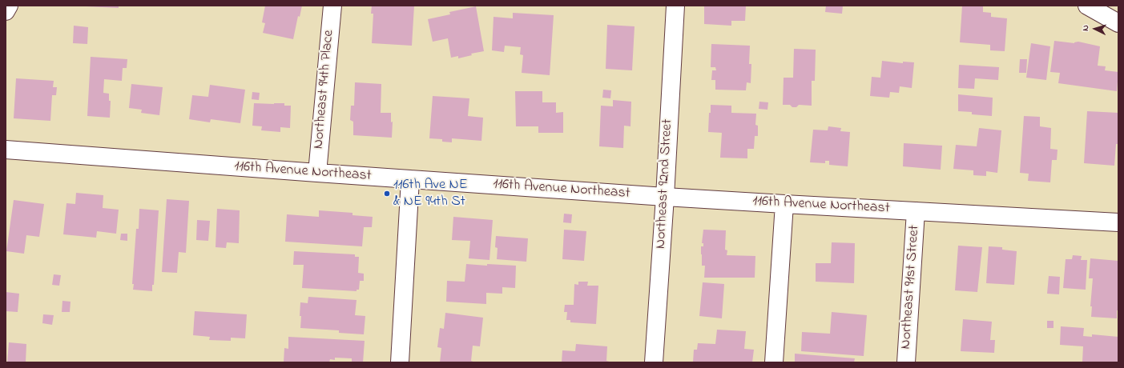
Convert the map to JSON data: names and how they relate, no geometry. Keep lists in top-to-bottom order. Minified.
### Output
{"streets":{"street":["Northeast 94th Place","116th Avenue Northeast","Northeast 92nd Street","Northeast 91st Street"]},"crossings":[["Northeast 94th Place","116th Avenue Northeast"],["116th Avenue Northeast","Northeast 92nd Street"],["116th Avenue Northeast","Northeast 91st Street"]],"places":["116th Ave NE & NE 94th St"],"north":"left"}
